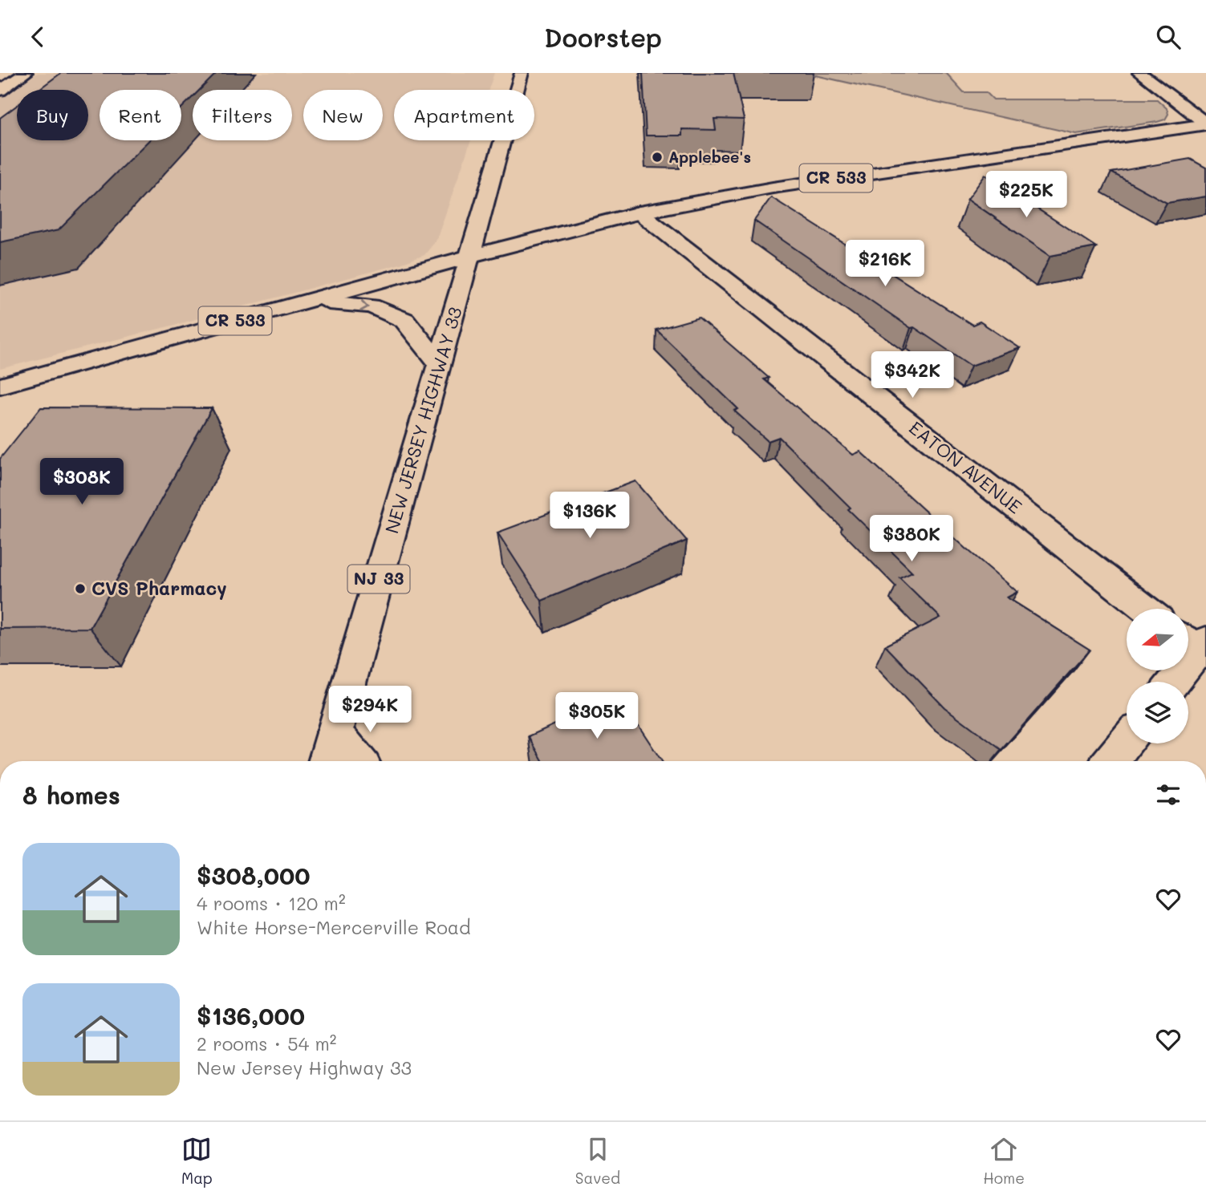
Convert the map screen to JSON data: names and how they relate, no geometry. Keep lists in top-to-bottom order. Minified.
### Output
{"streets":{"main road":["CR 533","NEW JERSEY HIGHWAY 33","EATON AVENUE","NJ 33"]},"crossings":[["CR 533","NEW JERSEY HIGHWAY 33"],["CR 533","EATON AVENUE"]],"places":["Applebee's","CVS Pharmacy"],"north":"left","page":{"header":"Doorstep","chip":["Buy","Rent","Filters","New","Apartment"],"price":["$225K","$216K","$342K","$308K","$136K","$380K","$294K","$305K"],"heading":"8 homes","list":[{"name":"$308,000","note":"4 rooms · 120 m² · White Horse-Mercerville Road"},{"name":"$136,000","note":"2 rooms · 54 m² · New Jersey Highway 33"}],"tabs":["Map","Saved","Home"]}}
